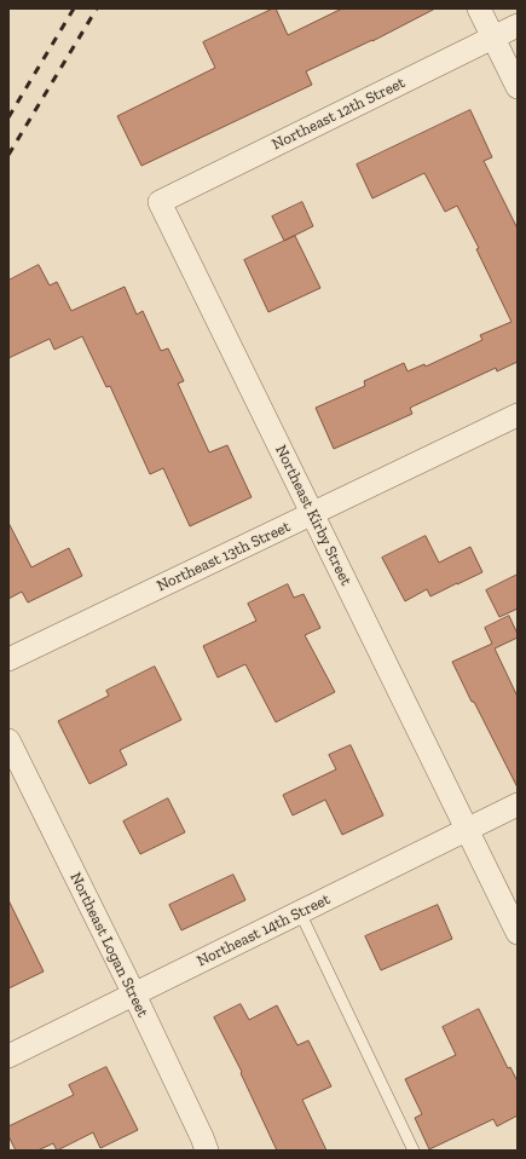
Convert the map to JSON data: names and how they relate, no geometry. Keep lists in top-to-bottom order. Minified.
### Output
{"streets":{"street":["Northeast 12th Street","Northeast Kirby Street","Northeast 13th Street","Northeast 14th Street","Northeast Logan Street"]},"crossings":[["Northeast 12th Street","Northeast Kirby Street"],["Northeast Kirby Street","Northeast 13th Street"],["Northeast Kirby Street","Northeast 14th Street"],["Northeast 14th Street","Northeast Logan Street"]]}
